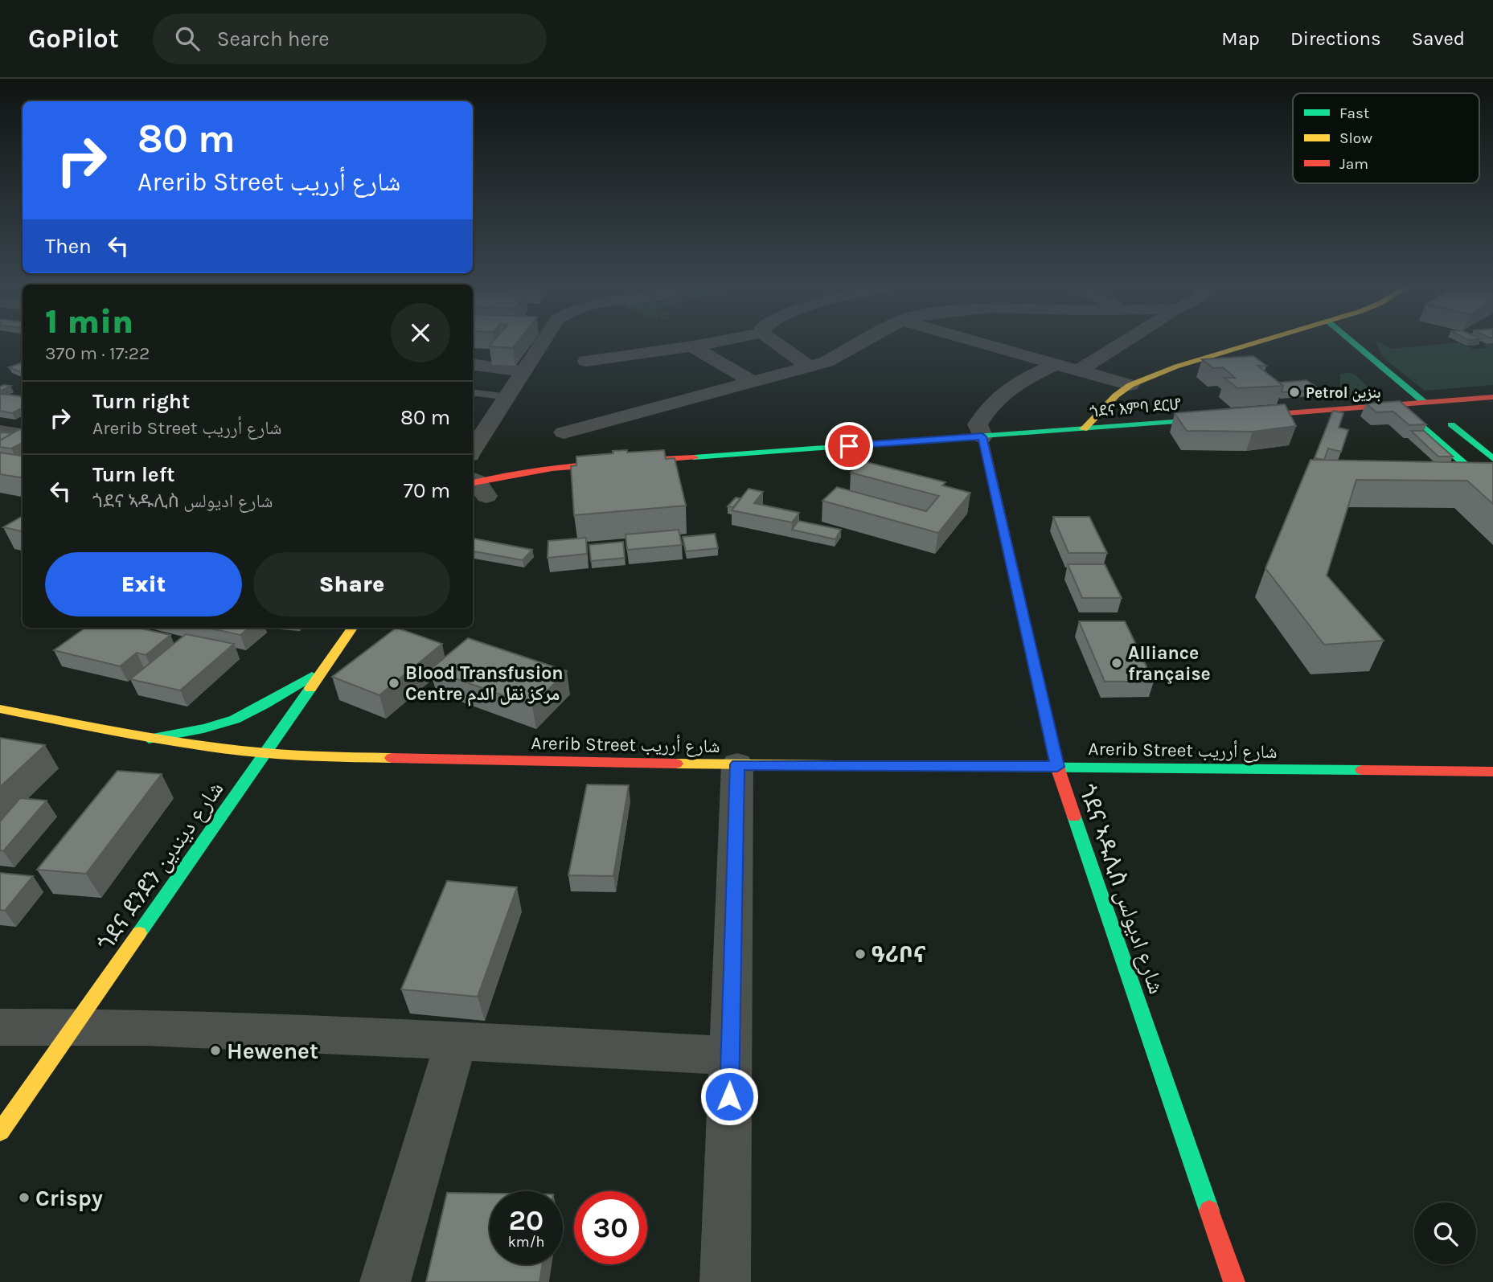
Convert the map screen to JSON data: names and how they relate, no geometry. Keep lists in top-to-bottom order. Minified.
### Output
{"streets":{"main road":["ጎደና እምባ ደርሆ","Arerib Street شارع أرريب","ጎደና ደንደን شارع ديندين","ጎደና ኣዱሊስ شارع اديولس"]},"crossings":[["ጎደና እምባ ደርሆ","ጎደና ኣዱሊስ شارع اديولس"],["Arerib Street شارع أرريب","ጎደና ደንደን شارع ديندين"],["Arerib Street شارع أرريب","ጎደና ኣዱሊስ شارع اديولس"]],"places":["Petrol بنزين","Alliance française","Blood Transfusion Centre مركز نقل الدم","ዓሪቦና","Hewenet","Crispy"],"legend":["Fast","Slow","Jam"],"page":{"header":"GoPilot","search":"Search here","nav":["Map","Directions","Saved"],"turn":["80 m","Arerib Street شارع أرريب"],"then":"Then","heading":["1 min","370 m · 17:22"],"list":[{"name":"Turn right","note":"Arerib Street شارع أرريب","value":"80 m"},{"name":"Turn left","note":"ጎደና ኣዱሊስ شارع اديولس","value":"70 m"}],"buttons":["Exit","Share"],"speed":"20 km/h","limit":"30"}}
